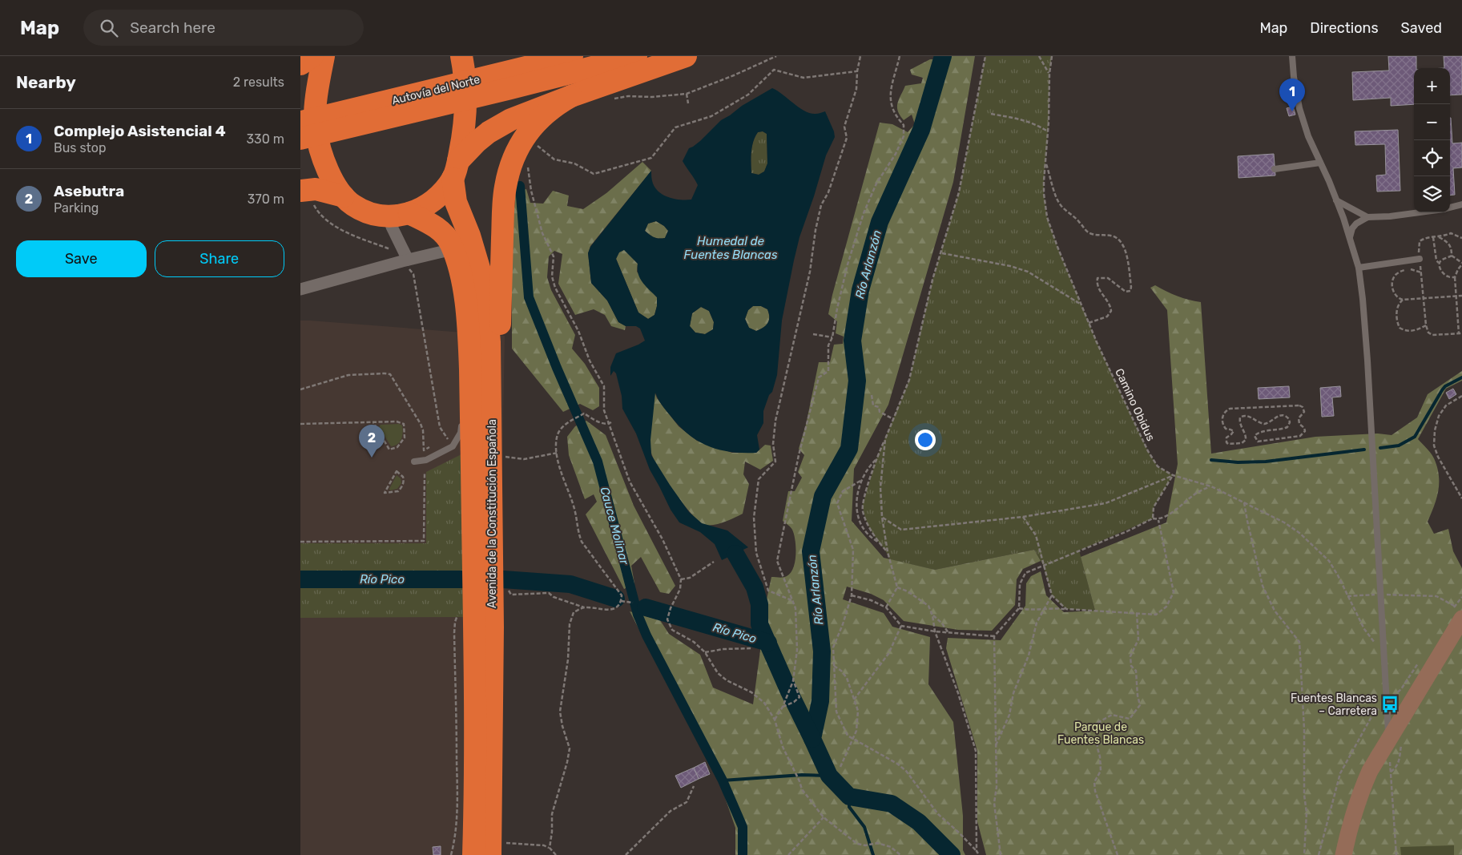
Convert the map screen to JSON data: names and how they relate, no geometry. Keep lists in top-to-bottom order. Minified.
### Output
{"streets":{"highway":["Autovía del Norte","Avenida de la Constitución Española"],"path":["Camino Obidus"]},"water":["Humedal de Fuentes Blancas","Río Arlanzón","Cauce Molinar","Río Pico"],"parks":["Parque de Fuentes Blancas"],"places":{"bus stop":["Fuentes Blancas – Carretera"]},"page":{"header":"Map","search":"Search here","nav":["Map","Directions","Saved"],"heading":["Nearby","2 results"],"map_buttons":["+","−"],"pins":["1","2"],"list":[{"mark":"1","name":"Complejo Asistencial 4","note":"Bus stop","value":"330 m"},{"mark":"2","name":"Asebutra","note":"Parking","value":"370 m"}],"buttons":["Save","Share"]}}
